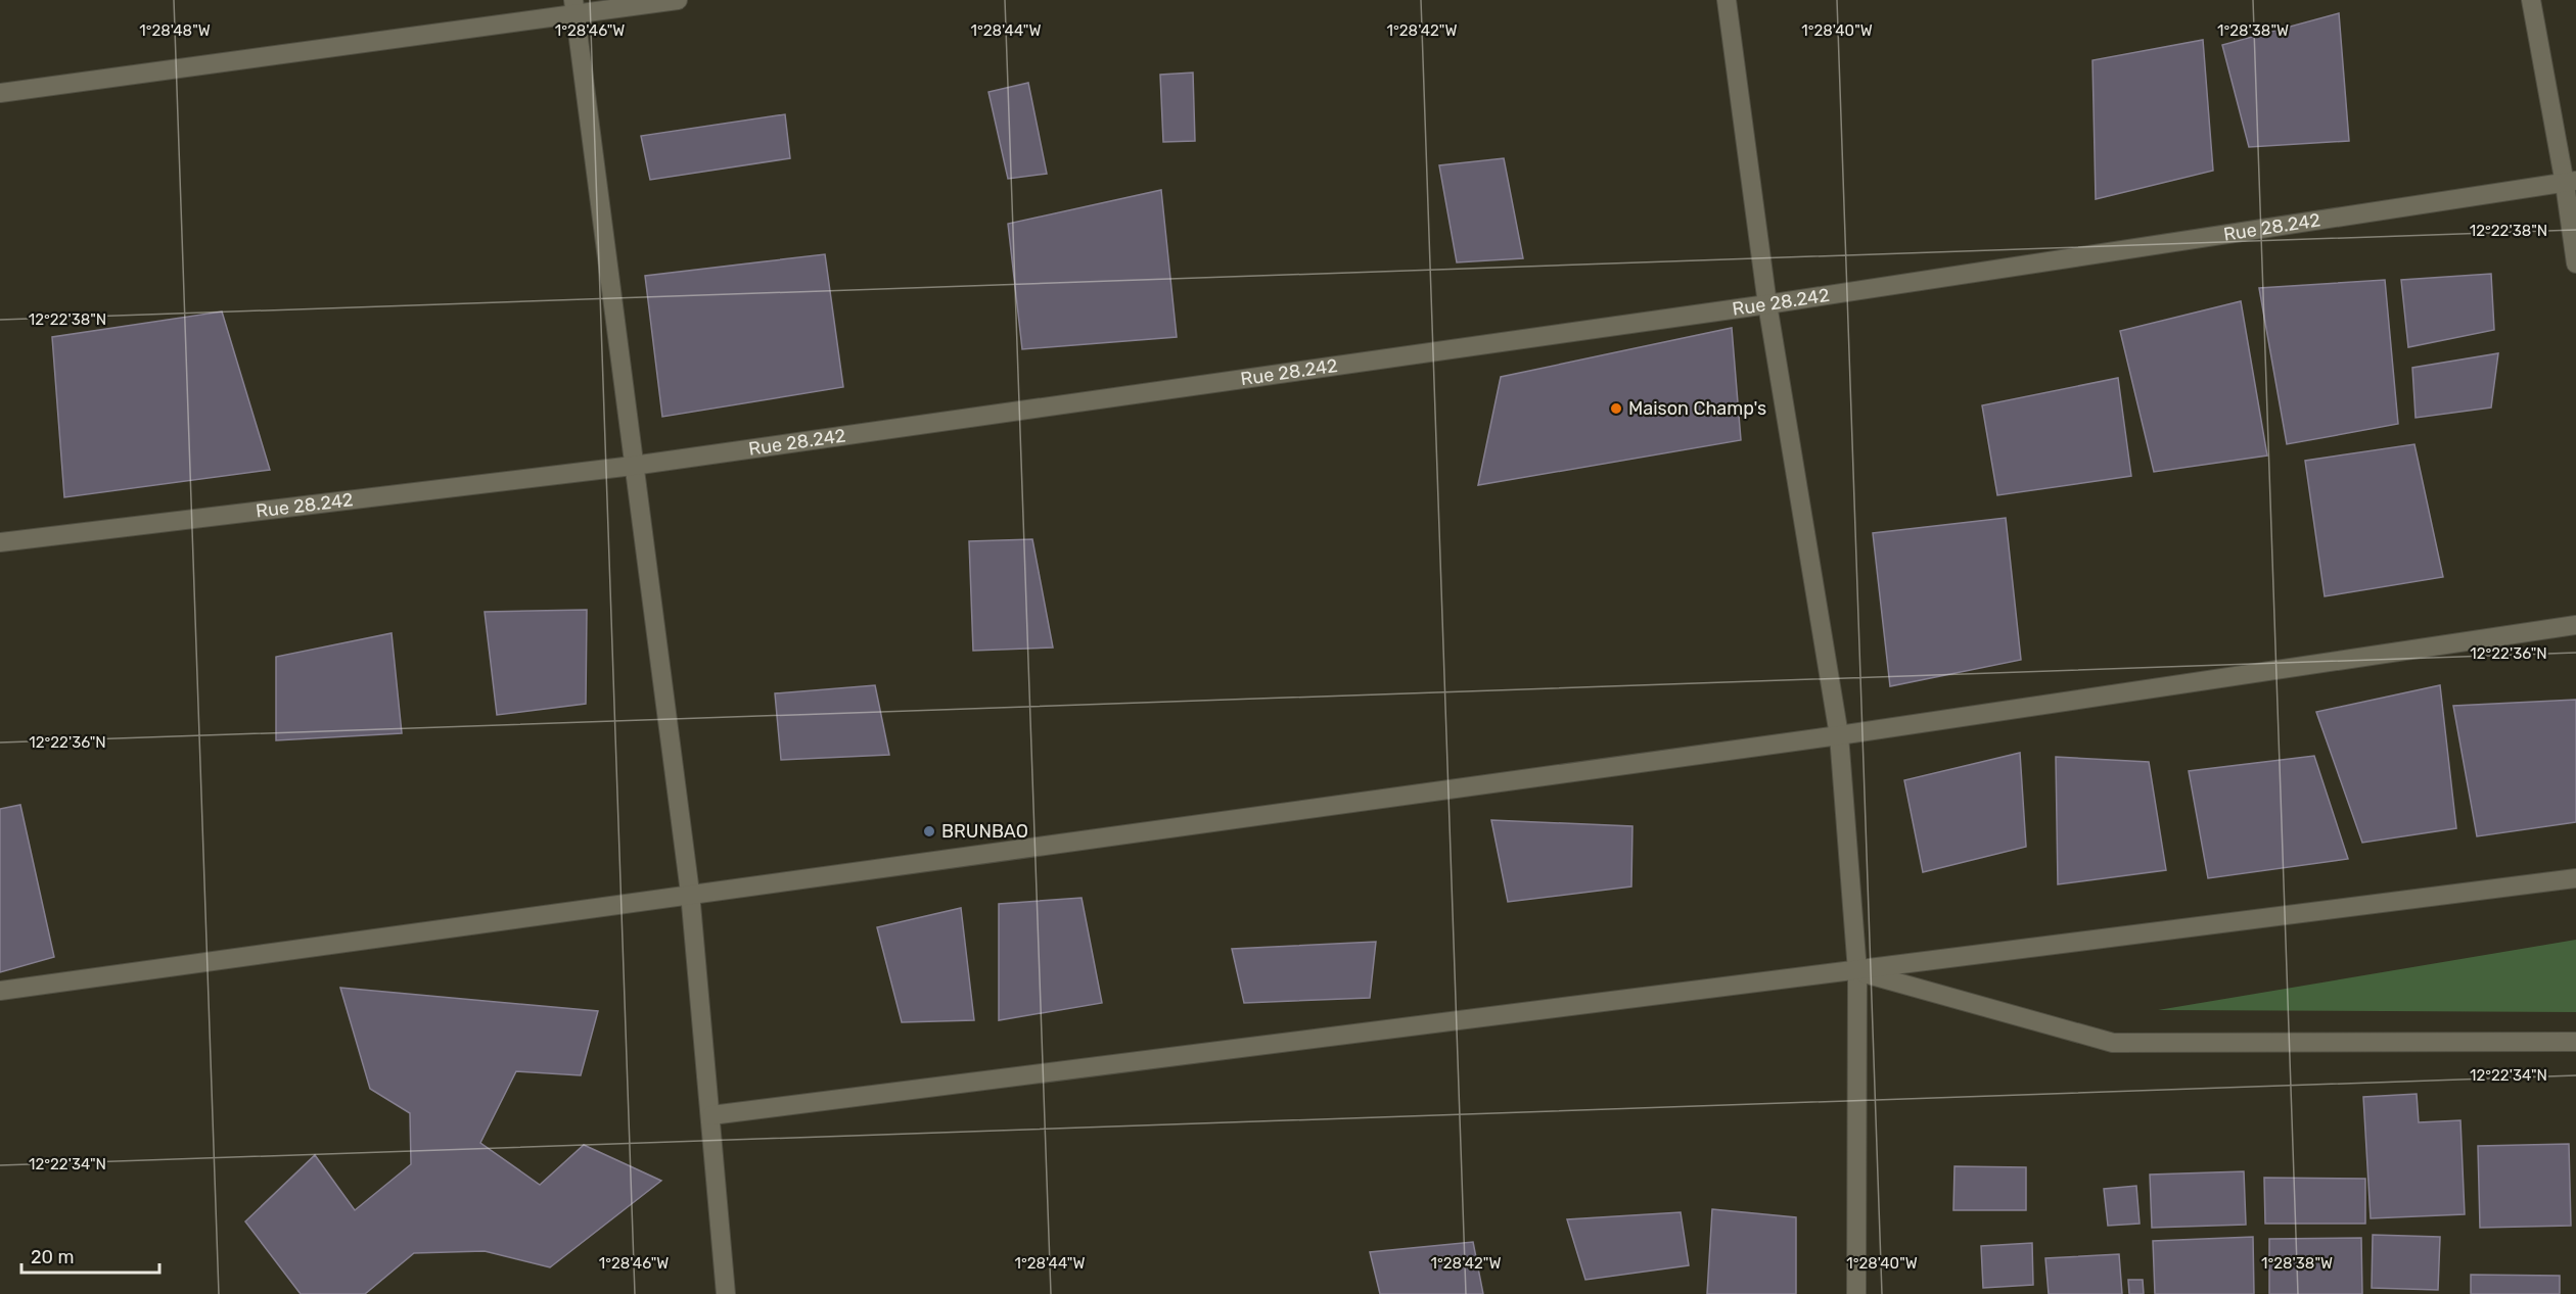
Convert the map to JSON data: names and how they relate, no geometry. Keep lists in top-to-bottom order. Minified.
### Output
{"streets":{"street":["Rue 28.242"]},"places":["Maison Champ's","BRUNBAO"],"scale_bar":"20 m","coordinates":["1°28'48\"W","1°28'46\"W","1°28'44\"W","1°28'42\"W","1°28'40\"W","1°28'38\"W","12°22'38\"N","12°22'36\"N","12°22'34\"N"]}
